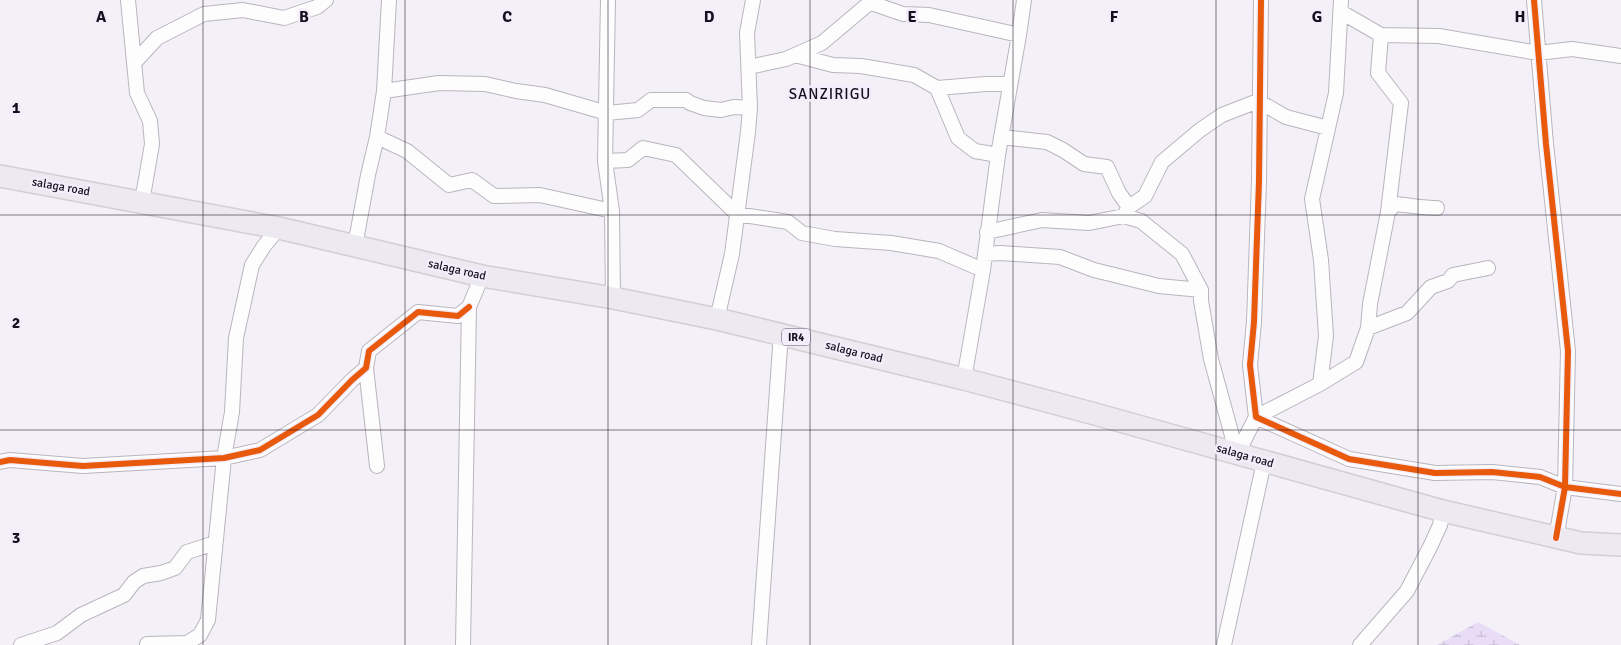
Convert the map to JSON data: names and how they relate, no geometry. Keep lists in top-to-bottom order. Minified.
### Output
{"streets":{"main road":["salaga road","IR4"]},"districts":["SANZIRIGU"],"grid":{"columns":["A","B","C","D","E","F","G","H"],"rows":["1","2","3"]}}
